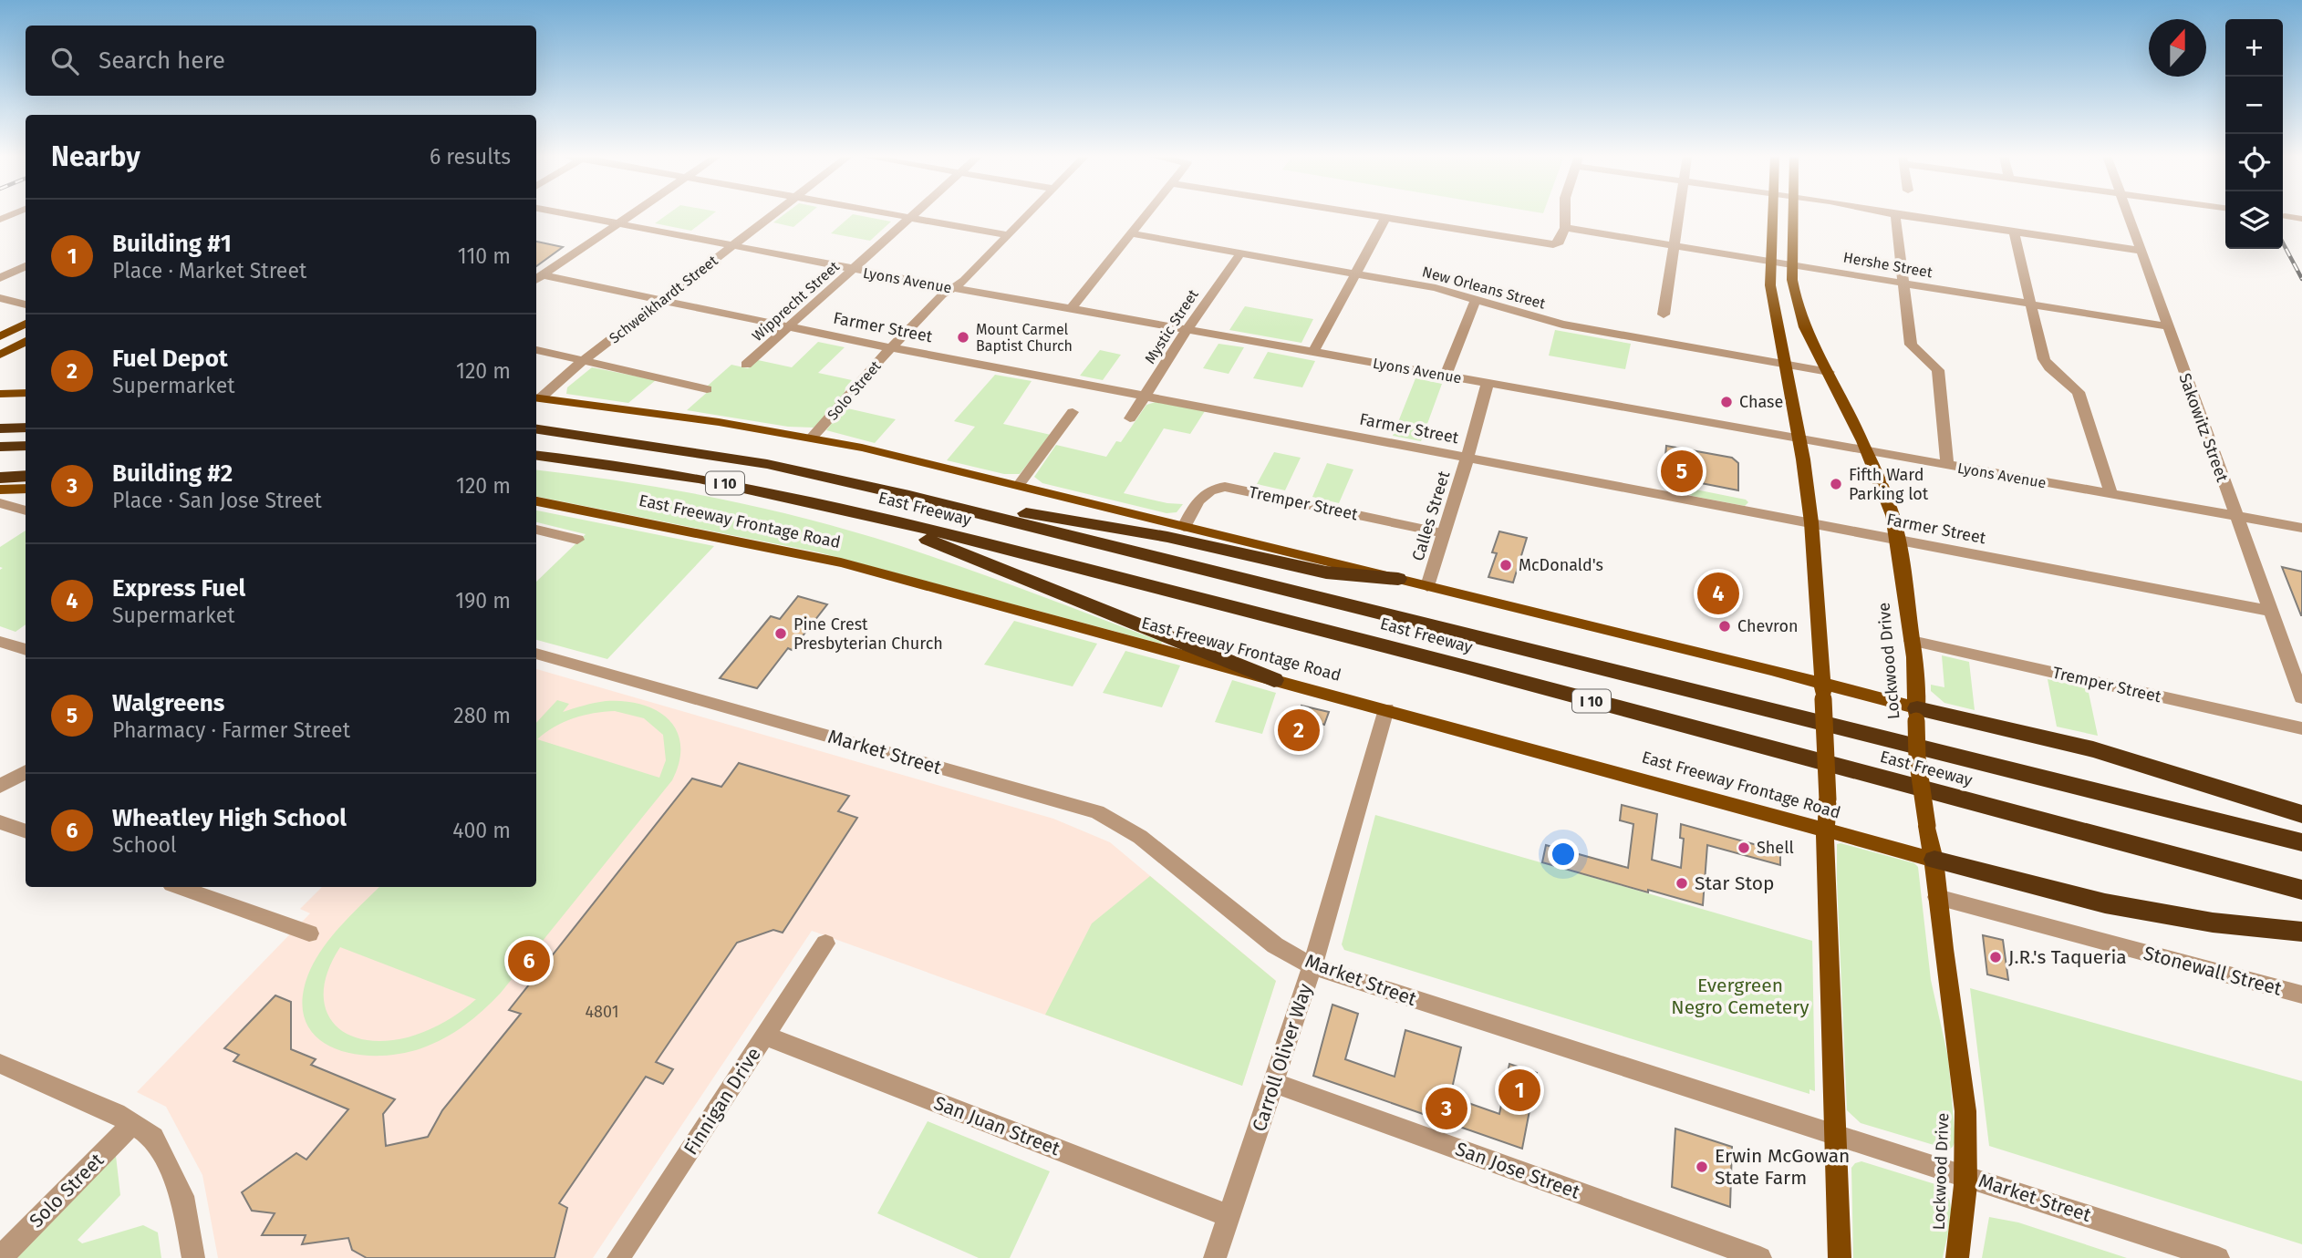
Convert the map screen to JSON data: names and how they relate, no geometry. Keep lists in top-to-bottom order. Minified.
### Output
{"streets":{"highway":["I 10","East Freeway"],"main road":["East Freeway Frontage Road","Lockwood Drive"],"street":["Hershe Street","Lyons Avenue","New Orleans Street","Schweikhardt Street","Wipprecht Street","Mystic Street","Farmer Street","Solo Street","Sakowitz Street","Tremper Street","Calles Street","Market Street","Stonewall Street","Carroll Oliver Way","Finnigan Drive","San Juan Street","San Jose Street"]},"crossings":[["Hershe Street","Sakowitz Street"],["Hershe Street","Lockwood Drive"],["Lyons Avenue","Schweikhardt Street"],["Lyons Avenue","Wipprecht Street"],["Lyons Avenue","Mystic Street"],["Lyons Avenue","Solo Street"],["Lyons Avenue","Sakowitz Street"],["Lyons Avenue","Calles Street"],["Lyons Avenue","Lockwood Drive"],["New Orleans Street","Mystic Street"],["New Orleans Street","Lockwood Drive"],["Schweikhardt Street","Farmer Street"],["Wipprecht Street","Farmer Street"],["Mystic Street","Farmer Street"],["Farmer Street","Solo Street"],["Farmer Street","Sakowitz Street"],["Farmer Street","Calles Street"],["Farmer Street","Lockwood Drive"],["Tremper Street","Calles Street"],["Tremper Street","Lockwood Drive"],["East Freeway Frontage Road","Lockwood Drive"],["East Freeway Frontage Road","Carroll Oliver Way"],["Lockwood Drive","Market Street"],["Lockwood Drive","Stonewall Street"],["Market Street","Carroll Oliver Way"],["Carroll Oliver Way","San Juan Street"],["Carroll Oliver Way","San Jose Street"],["Finnigan Drive","San Juan Street"]],"parks":["Evergreen Negro Cemetery"],"places":["Mount Carmel Baptist Church","Chase","Fifth Ward Parking lot","McDonald's","Chevron","Pine Crest Presbyterian Church","Shell","Star Stop","J.R.'s Taqueria","Erwin McGowan State Farm"],"house_numbers":["4801"],"north":"top","page":{"map_buttons":["+","−"],"search":"Search here","heading":["Nearby","6 results"],"list":[{"mark":"1","name":"Building #1","note":"Place · Market Street","value":"110 m"},{"mark":"2","name":"Fuel Depot","note":"Supermarket","value":"120 m"},{"mark":"3","name":"Building #2","note":"Place · San Jose Street","value":"120 m"},{"mark":"4","name":"Express Fuel","note":"Supermarket","value":"190 m"},{"mark":"5","name":"Walgreens","note":"Pharmacy · Farmer Street","value":"280 m"},{"mark":"6","name":"Wheatley High School","note":"School","value":"400 m"}],"pins":["5","4","2","6","1","3"]}}
